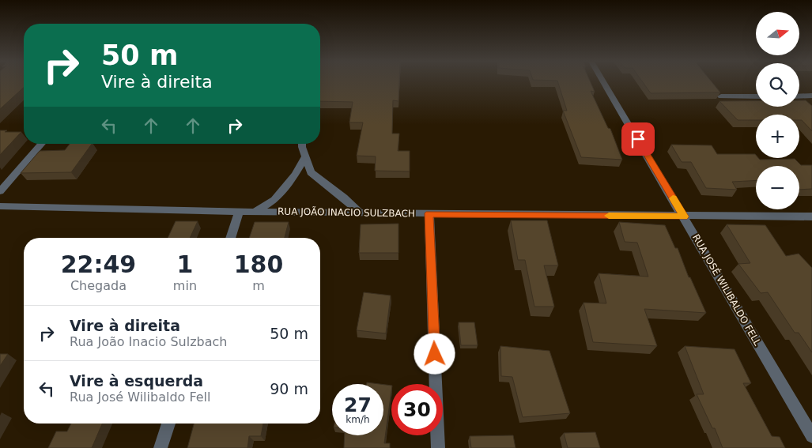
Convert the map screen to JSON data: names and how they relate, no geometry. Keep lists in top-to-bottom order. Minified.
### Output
{"streets":{"street":["RUA JOÃO INACIO SULZBACH","RUA JOSÉ WILIBALDO FELL"]},"crossings":[["RUA JOÃO INACIO SULZBACH","RUA JOSÉ WILIBALDO FELL"]],"north":"right","page":{"map_buttons":["+","−"],"turn":["50 m","Vire à direita"],"eta":["22:49","Chegada","1","min","180","m"],"list":[{"name":"Vire à direita","note":"Rua João Inacio Sulzbach","value":"50 m"},{"name":"Vire à esquerda","note":"Rua José Wilibaldo Fell","value":"90 m"}],"speed":"27 km/h","limit":"30"}}
